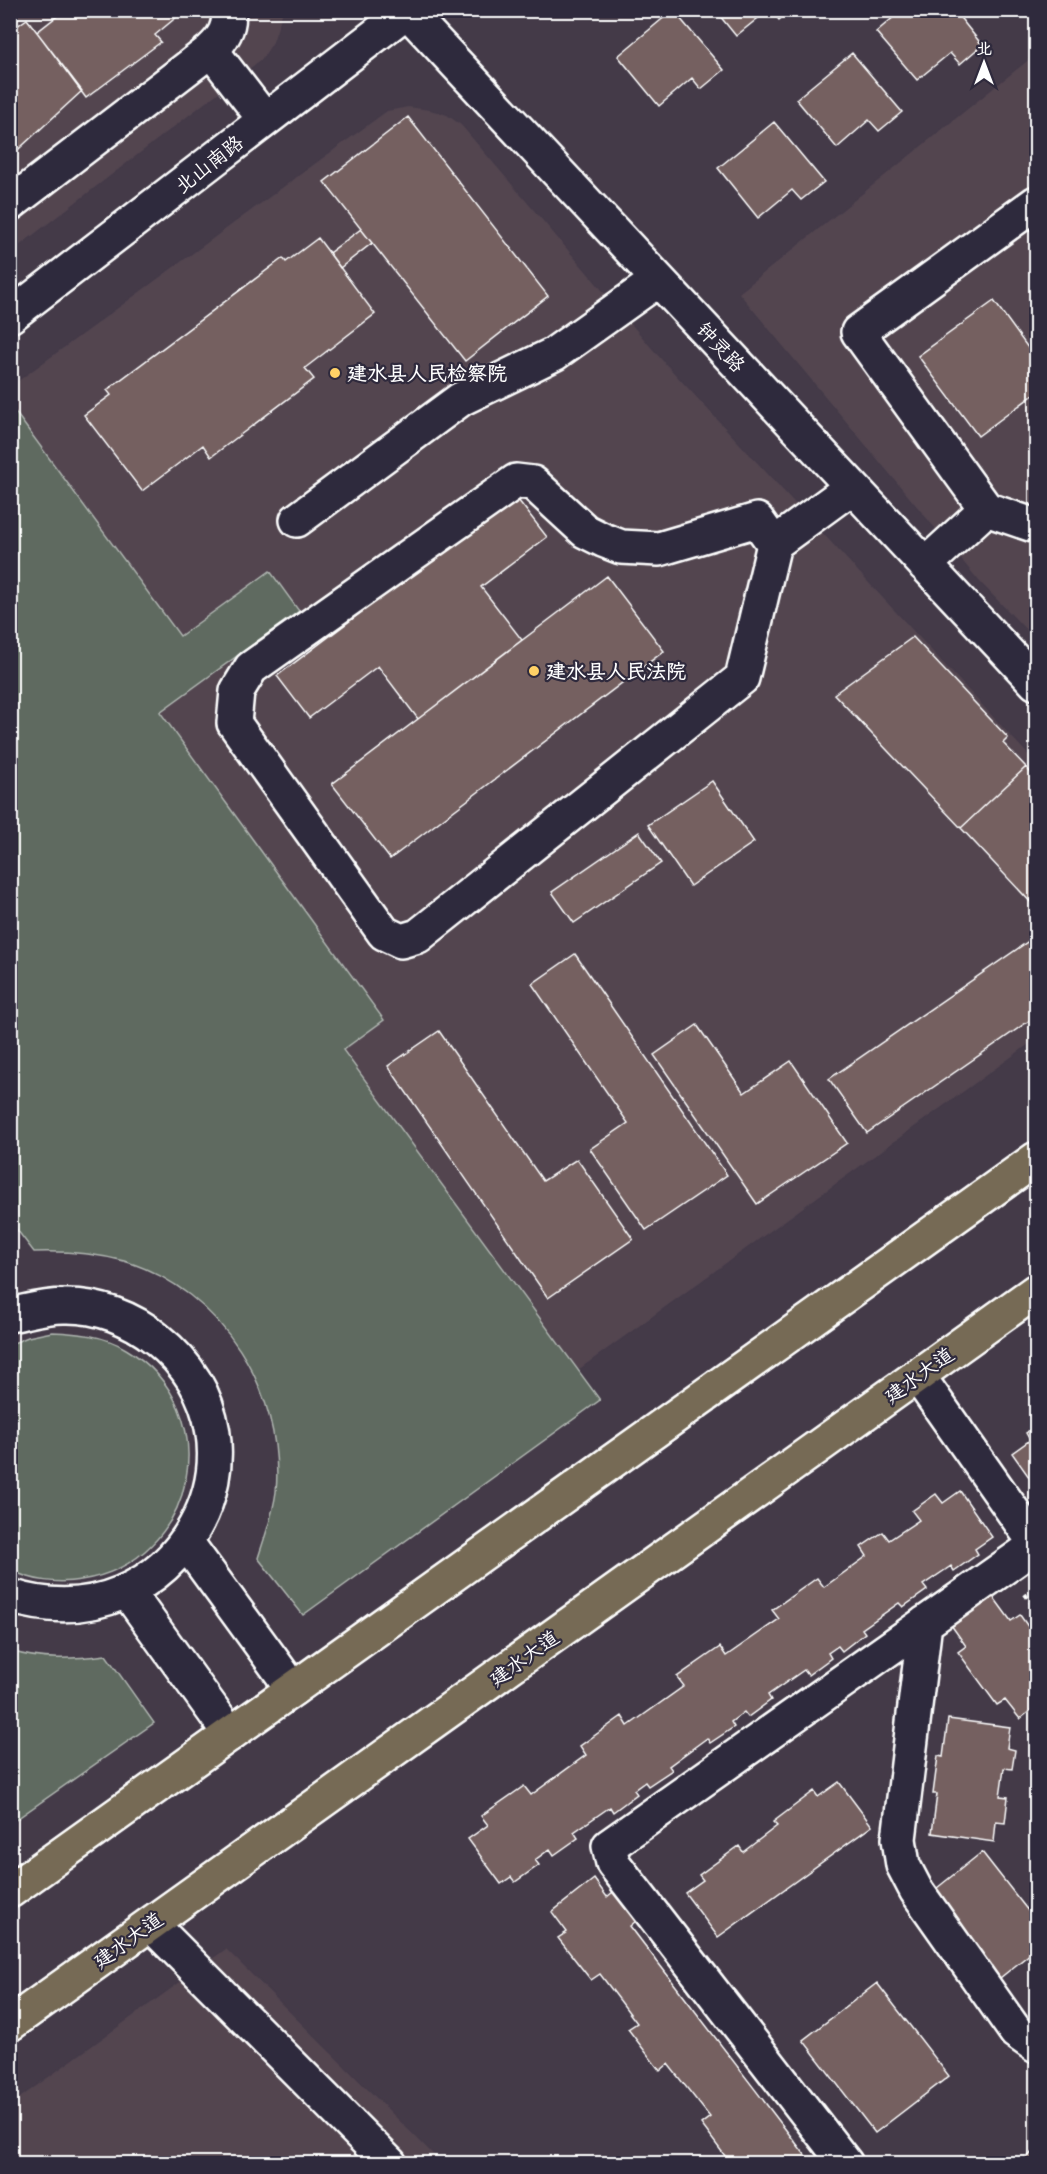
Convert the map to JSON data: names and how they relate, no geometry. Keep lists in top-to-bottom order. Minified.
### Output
{"streets":{"main road":["建水大道"],"street":["北山南路","钟灵路"]},"crossings":[["北山南路","钟灵路"]],"places":["建水县人民检察院","建水县人民法院"],"north":"top"}
